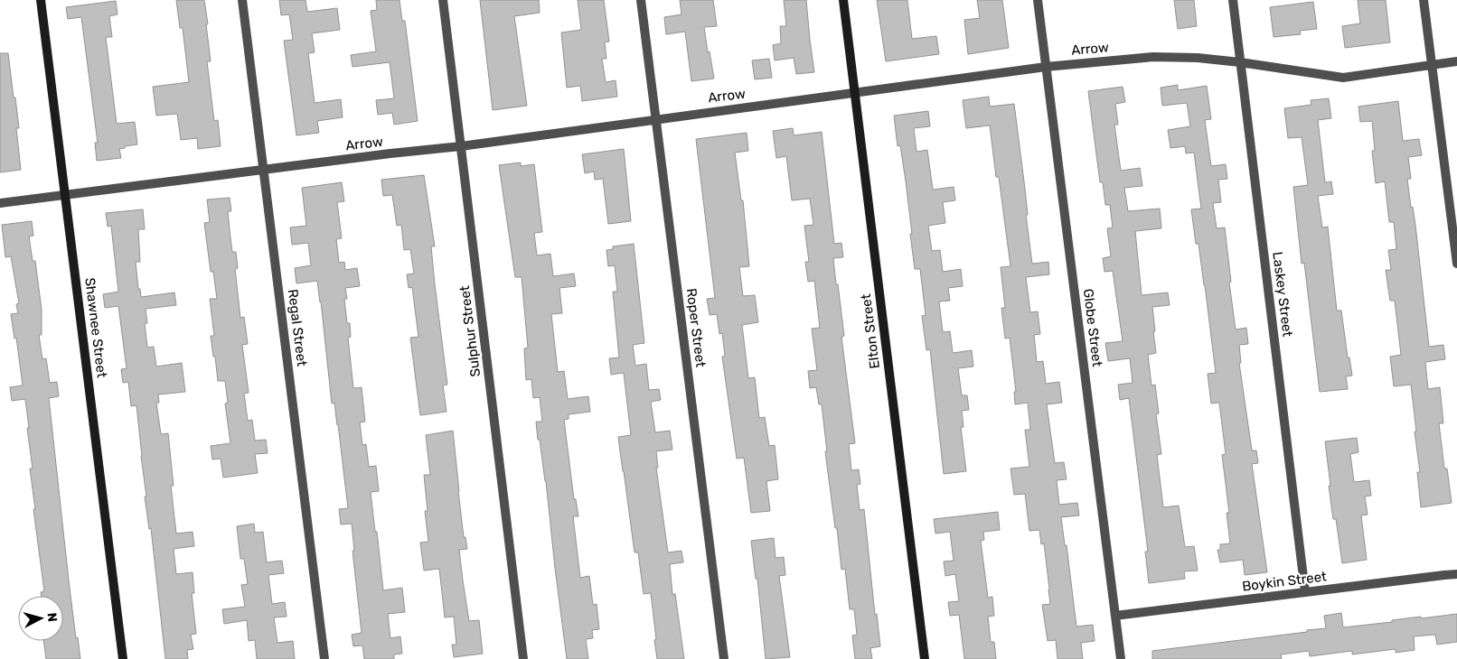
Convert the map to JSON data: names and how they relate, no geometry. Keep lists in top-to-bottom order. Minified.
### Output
{"streets":{"street":["Arrow","Laskey Street","Shawnee Street","Regal Street","Roper Street","Globe Street","Sulphur Street","Elton Street","Boykin Street"]},"crossings":[["Arrow","Laskey Street"],["Arrow","Shawnee Street"],["Arrow","Regal Street"],["Arrow","Roper Street"],["Arrow","Globe Street"],["Arrow","Sulphur Street"],["Arrow","Elton Street"],["Laskey Street","Boykin Street"],["Globe Street","Boykin Street"]],"north":"right"}
